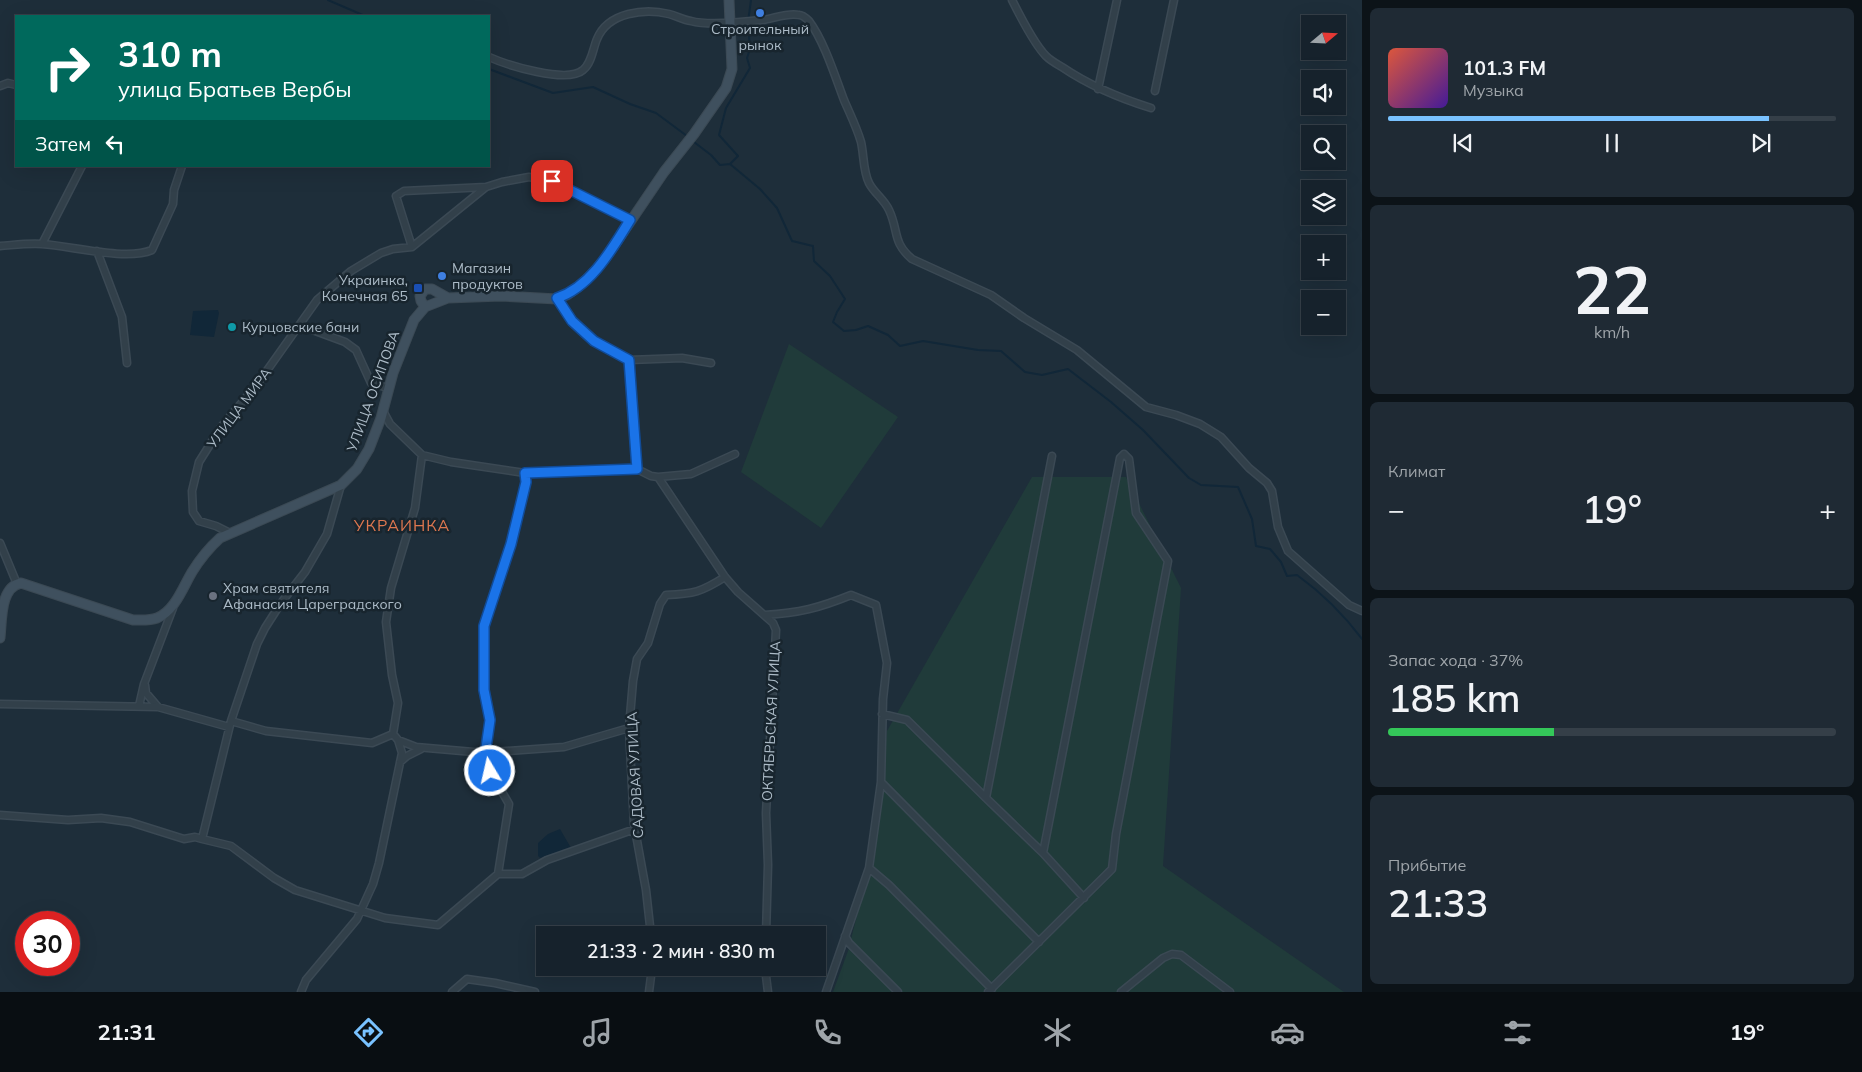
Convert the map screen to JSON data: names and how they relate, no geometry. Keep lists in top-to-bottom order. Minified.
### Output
{"streets":{"main road":["УЛИЦА ОСИПОВА"],"street":["УЛИЦА МИРА","ОКТЯБРЬСКАЯ УЛИЦА","САДОВАЯ УЛИЦА"]},"crossings":[["УЛИЦА ОСИПОВА","УЛИЦА МИРА"],["ОКТЯБРЬСКАЯ УЛИЦА","САДОВАЯ УЛИЦА"]],"districts":["УКРАИНКА"],"places":{"other":["Строительный рынок","Магазин продуктов","Курцовские бани","Храм святителя Афанасия Цареградского"],"transit":["Украинка, Конечная 65"]},"north":"right","page":{"map_buttons":["+","−"],"turn":["310 m","улица Братьев Вербы"],"song":["101.3 FM","Музыка"],"then":"Затем","tile":[["22","km/h"],"Климат",["Запас хода · 37%","185 km"],["Прибытие","21:33"]],"heat":["−","19°","+"],"limit":"30","trip":"21:33 · 2 мин · 830 m","tabs":["21:31","19°"]}}
